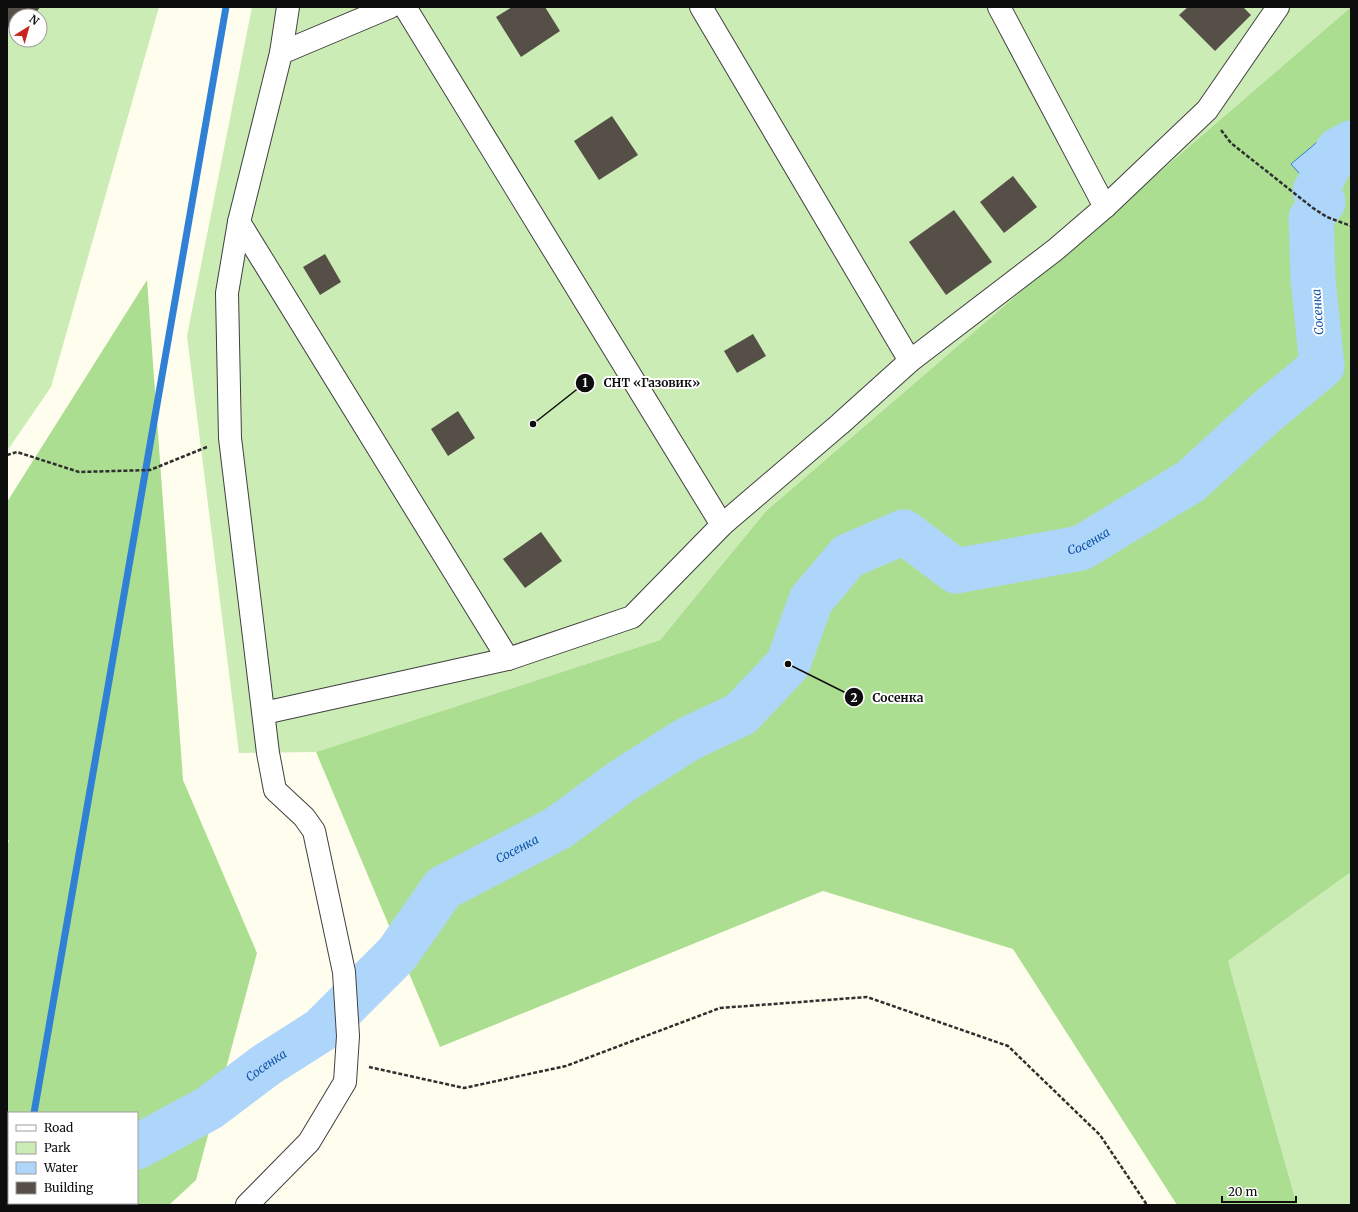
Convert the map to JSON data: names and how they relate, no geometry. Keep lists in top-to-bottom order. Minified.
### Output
{"water":["Сосенка"],"places":["СНТ «Газовик»","Сосенка"],"legend":["Road","Park","Water","Building"],"scale_bar":"20 m","north":"top right"}
